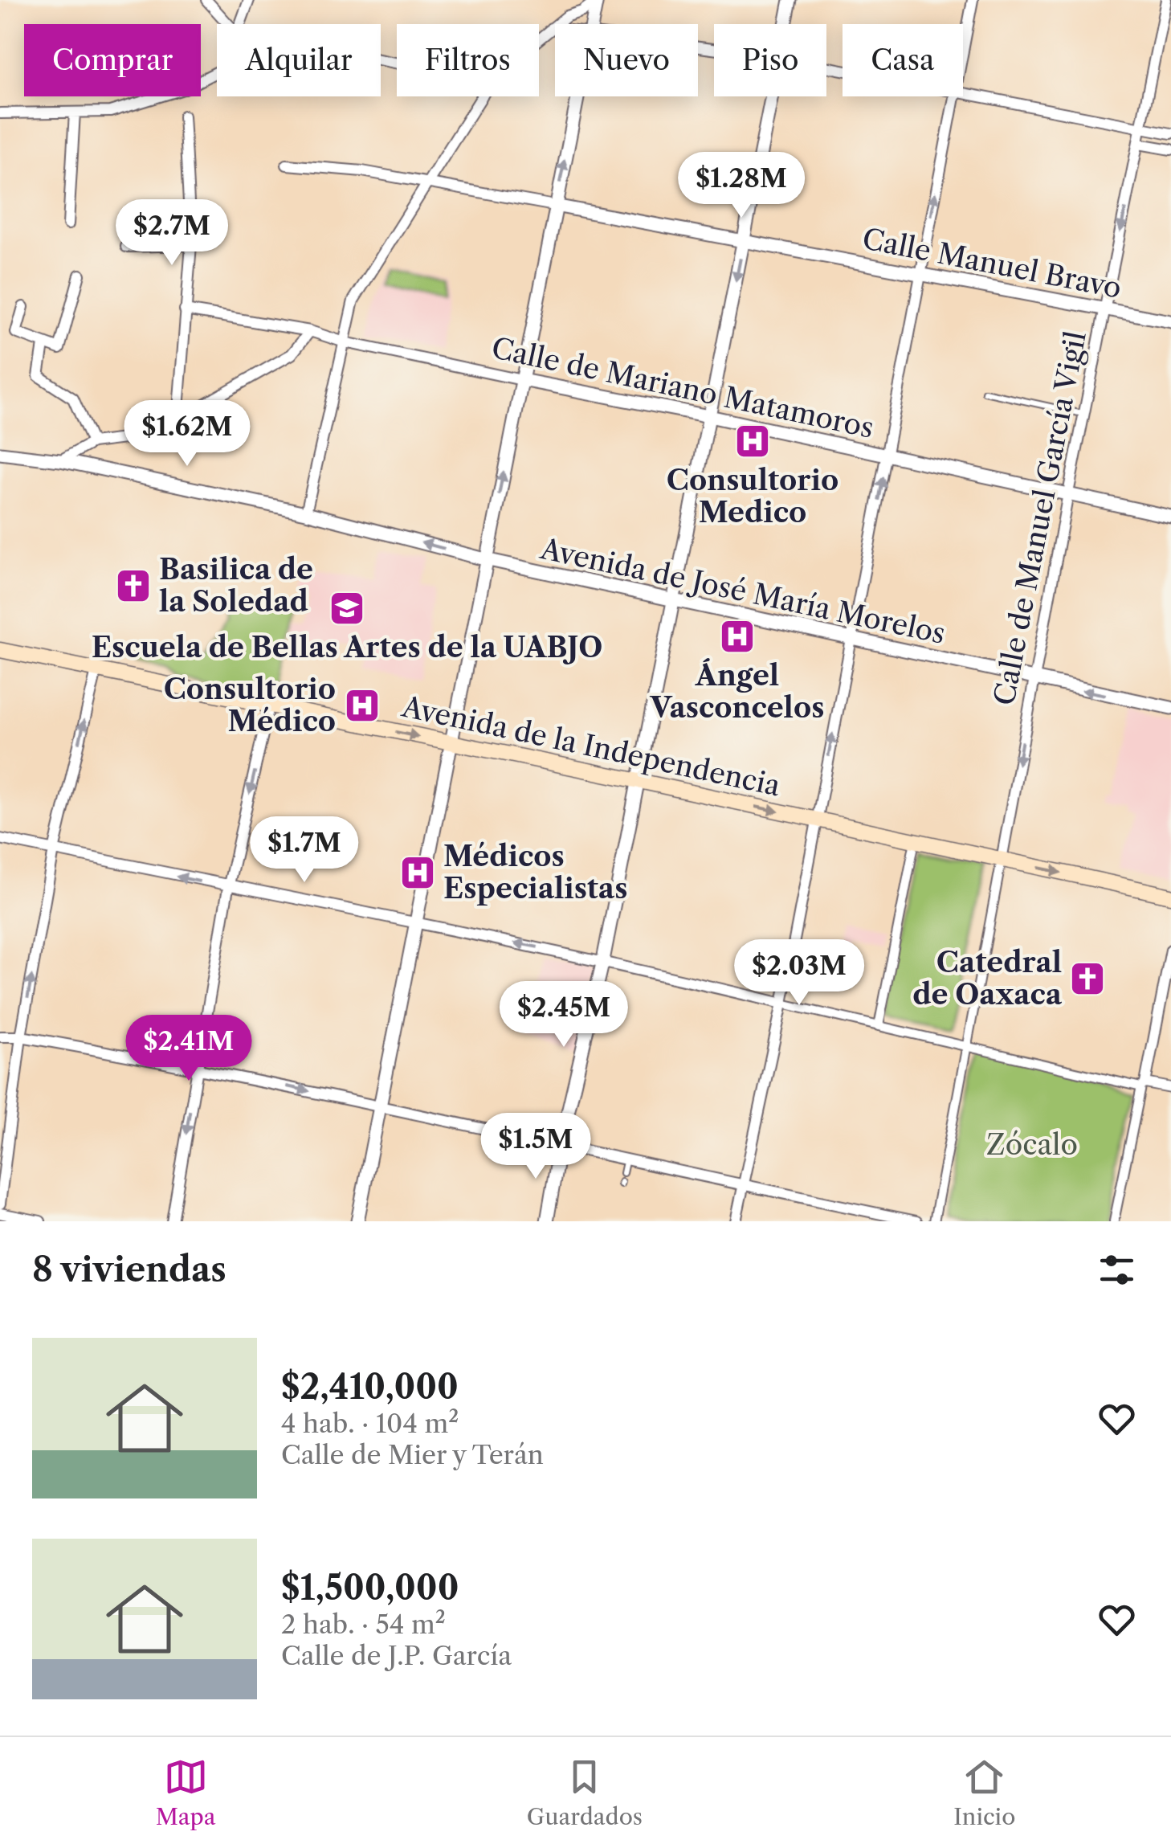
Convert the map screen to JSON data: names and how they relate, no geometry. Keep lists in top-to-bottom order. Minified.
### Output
{"streets":{"main road":["Avenida de la Independencia"],"street":["Calle Manuel Bravo","Calle de Mariano Matamoros","Calle de Manuel García Vigil","Avenida de José María Morelos"]},"crossings":[["Calle Manuel Bravo","Calle de Manuel García Vigil"],["Calle de Mariano Matamoros","Calle de Manuel García Vigil"],["Calle de Manuel García Vigil","Avenida de José María Morelos"],["Calle de Manuel García Vigil","Avenida de la Independencia"]],"one_way":["Avenida de la Independencia"],"parks":["Zócalo"],"places":{"hospital":["Consultorio Medico","Ángel Vasconcelos","Consultorio Médico","Médicos Especialistas"],"church":["Basilica de la Soledad","Catedral de Oaxaca"],"school or university":["Escuela de Bellas Artes de la UABJO"]},"page":{"chip":["Comprar","Alquilar","Filtros","Nuevo","Piso","Casa"],"price":["$1.28M","$2.7M","$1.62M","$1.7M","$2.03M","$2.45M","$2.41M","$1.5M"],"heading":"8 viviendas","list":[{"name":"$2,410,000","note":"4 hab. · 104 m² · Calle de Mier y Terán"},{"name":"$1,500,000","note":"2 hab. · 54 m² · Calle de J.P. García"}],"tabs":["Mapa","Guardados","Inicio"]}}
